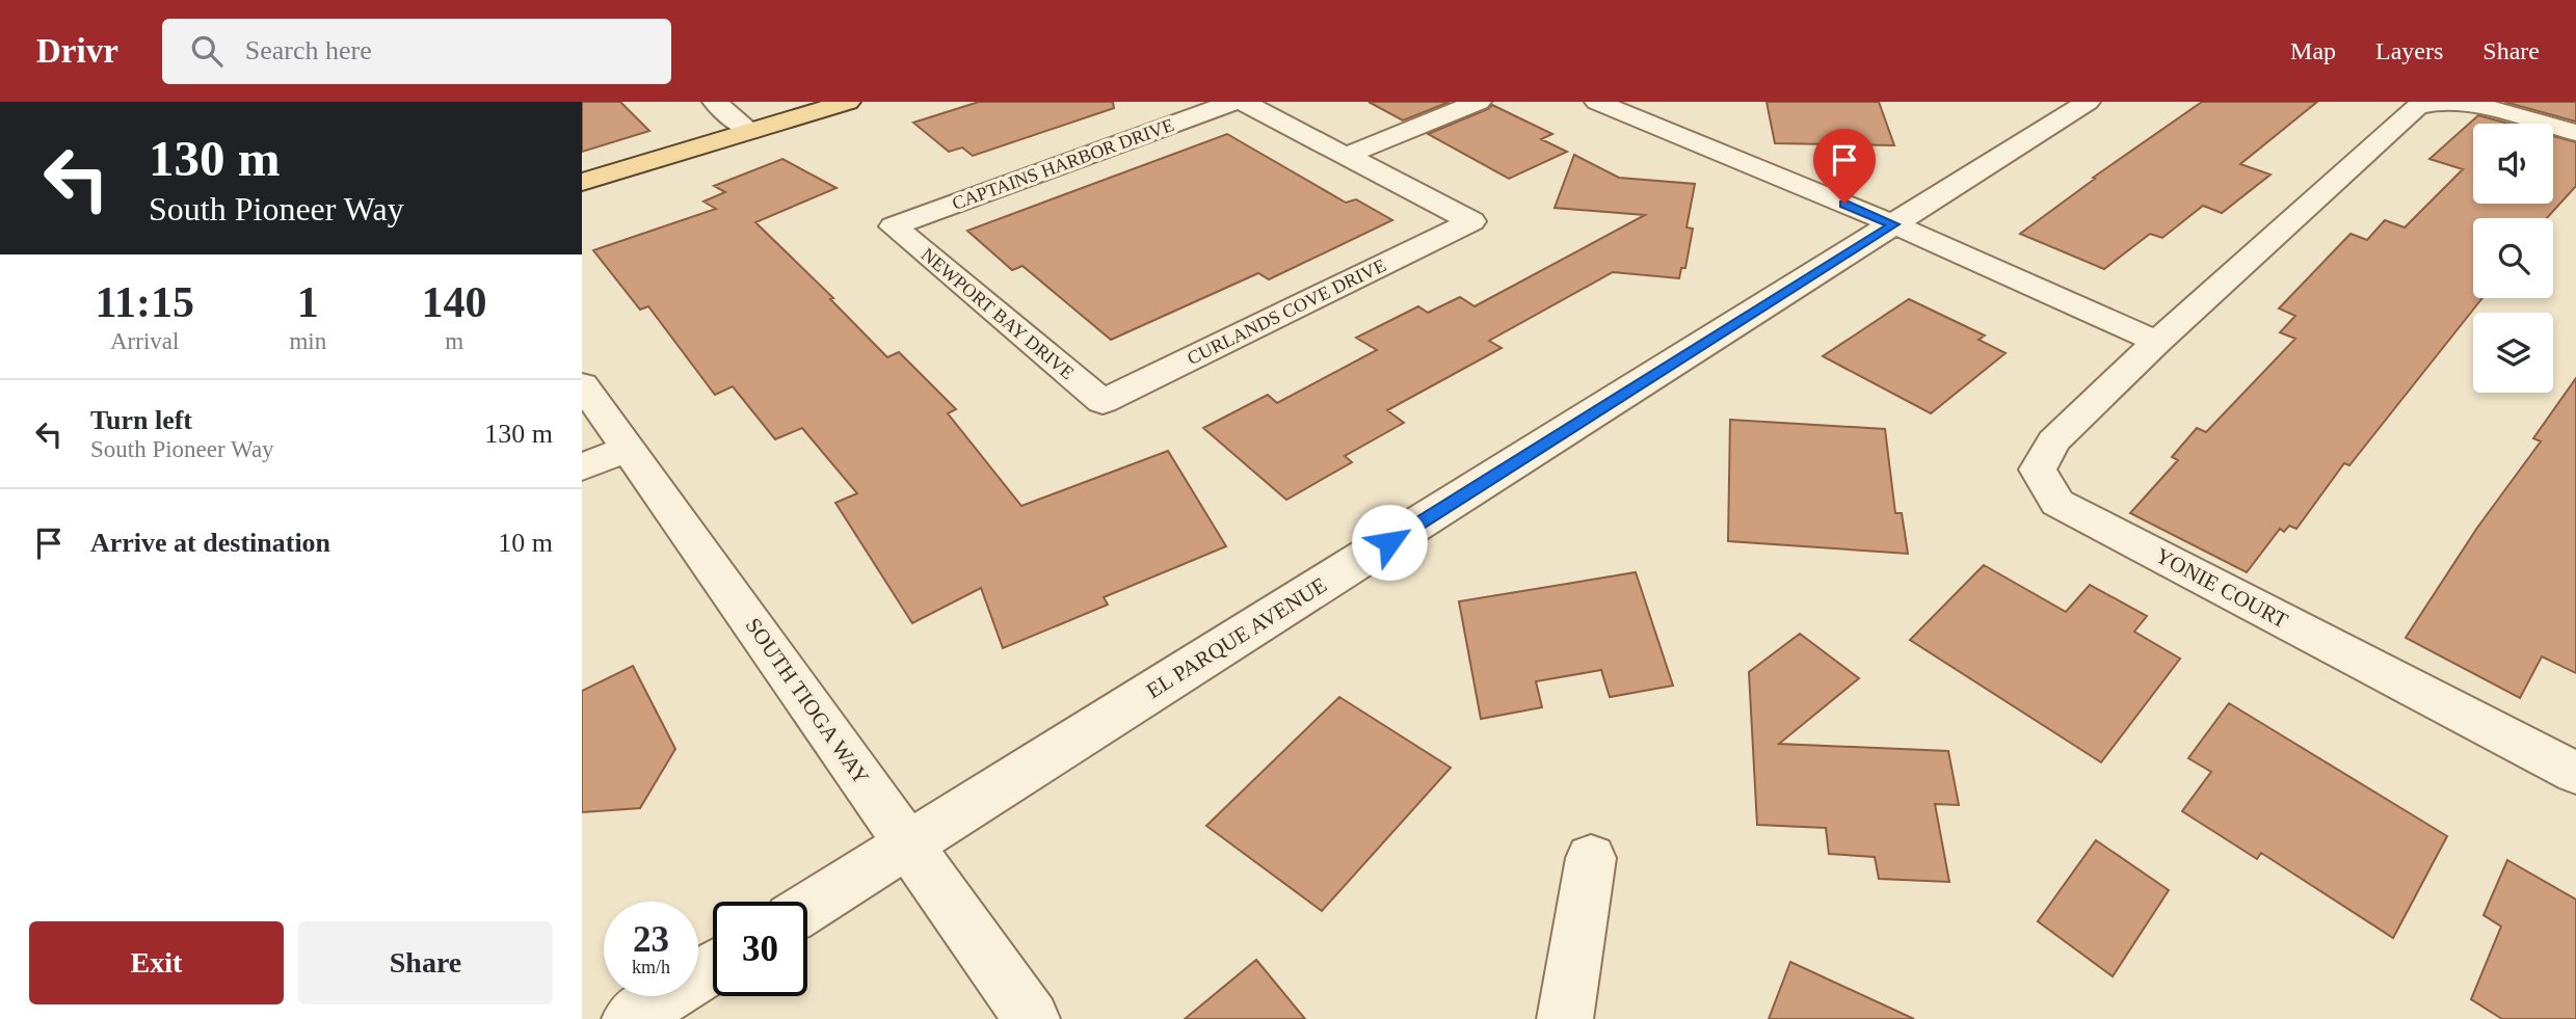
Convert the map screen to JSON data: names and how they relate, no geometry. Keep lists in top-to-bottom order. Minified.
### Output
{"streets":{"street":["CAPTAINS HARBOR DRIVE","CURLANDS COVE DRIVE","NEWPORT BAY DRIVE","YONIE COURT","EL PARQUE AVENUE","SOUTH TIOGA WAY"]},"crossings":[["CAPTAINS HARBOR DRIVE","NEWPORT BAY DRIVE"],["CURLANDS COVE DRIVE","NEWPORT BAY DRIVE"],["EL PARQUE AVENUE","SOUTH TIOGA WAY"]],"page":{"header":"Drivr","search":"Search here","nav":["Map","Layers","Share"],"turn":["130 m","South Pioneer Way"],"eta":["11:15","Arrival","1","min","140","m"],"list":[{"name":"Turn left","note":"South Pioneer Way","value":"130 m"},{"name":"Arrive at destination","value":"10 m"}],"speed":"23 km/h","limit":"30","buttons":["Exit","Share"]}}
